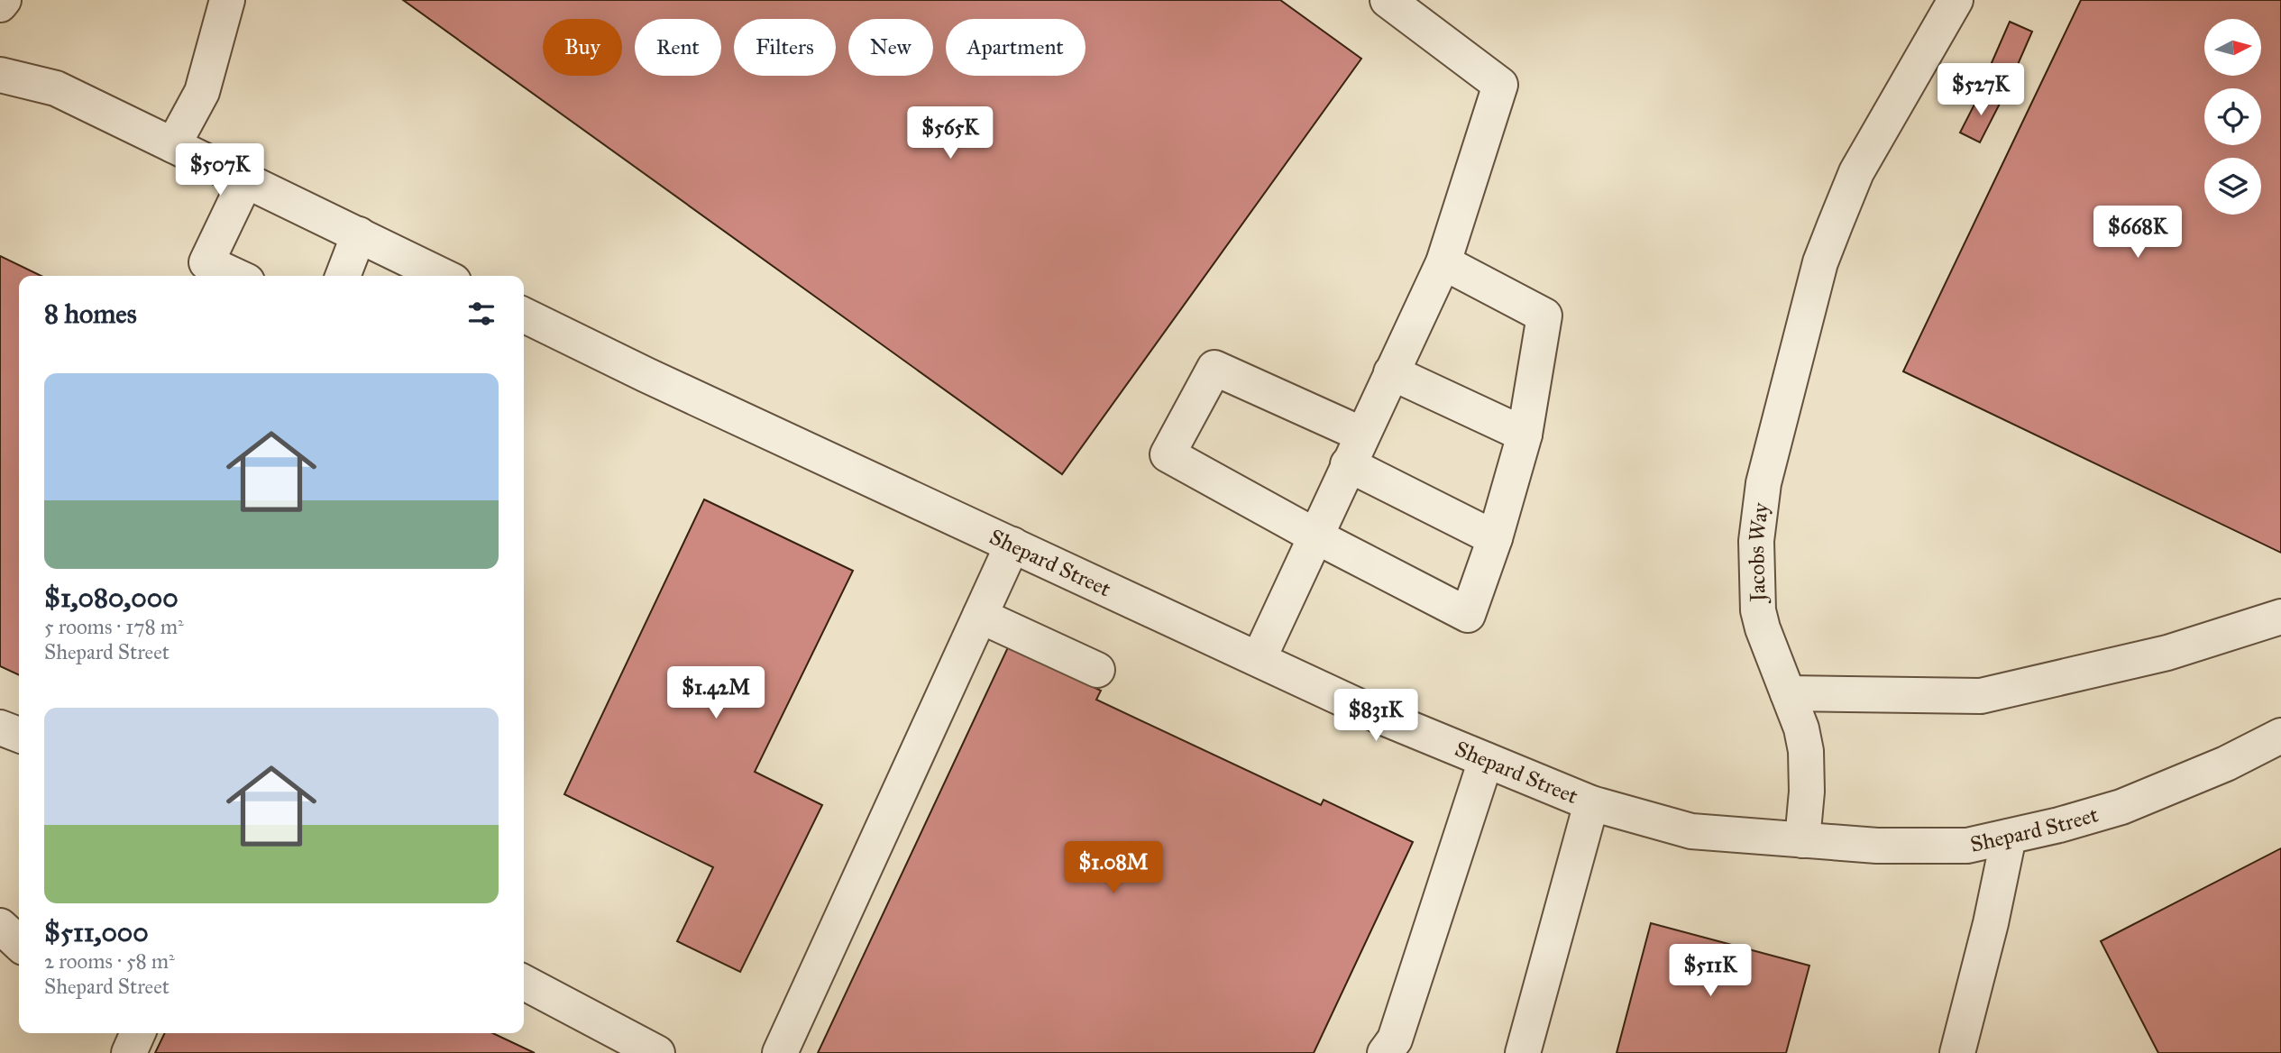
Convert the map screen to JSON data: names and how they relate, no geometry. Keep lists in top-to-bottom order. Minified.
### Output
{"streets":{"street":["Jacobs Way","Shepard Street"]},"crossings":[["Jacobs Way","Shepard Street"]],"north":"right","page":{"chip":["Buy","Rent","Filters","New","Apartment"],"price":["$527K","$565K","$507K","$668K","$1.42M","$831K","$1.08M","$511K"],"heading":"8 homes","list":[{"name":"$1,080,000","note":"5 rooms · 178 m² · Shepard Street"},{"name":"$511,000","note":"2 rooms · 58 m² · Shepard Street"}]}}
